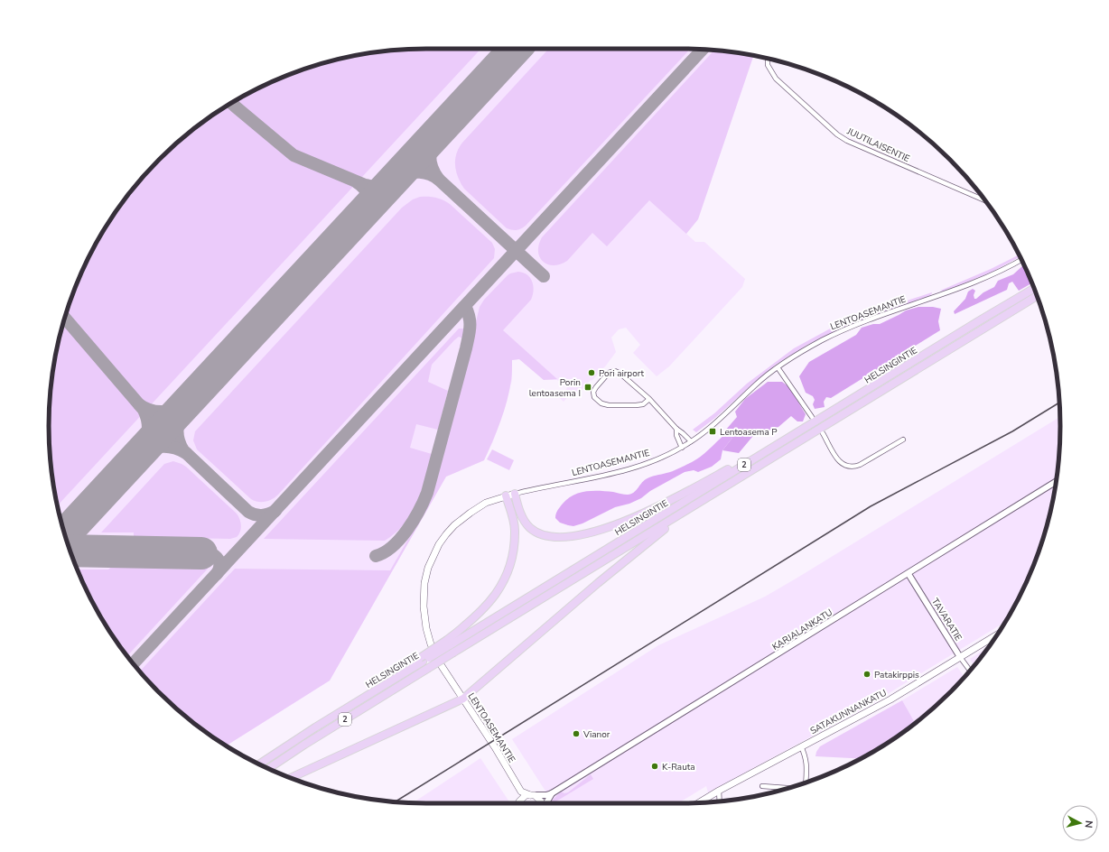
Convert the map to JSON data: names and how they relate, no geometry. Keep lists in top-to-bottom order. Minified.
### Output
{"streets":{"highway":["HELSINGINTIE","2"],"main road":["LENTOASEMANTIE","SATAKUNNANKATU"],"street":["JUUTILAISENTIE","TAVARATIE","KARJALANKATU"]},"crossings":[["TAVARATIE","KARJALANKATU"],["TAVARATIE","SATAKUNNANKATU"]],"places":{"other":["Pori airport","Patakirppis","Vianor","K-Rauta"],"transit":["Porin lentoasema I","Lentoasema P"]},"north":"right"}
